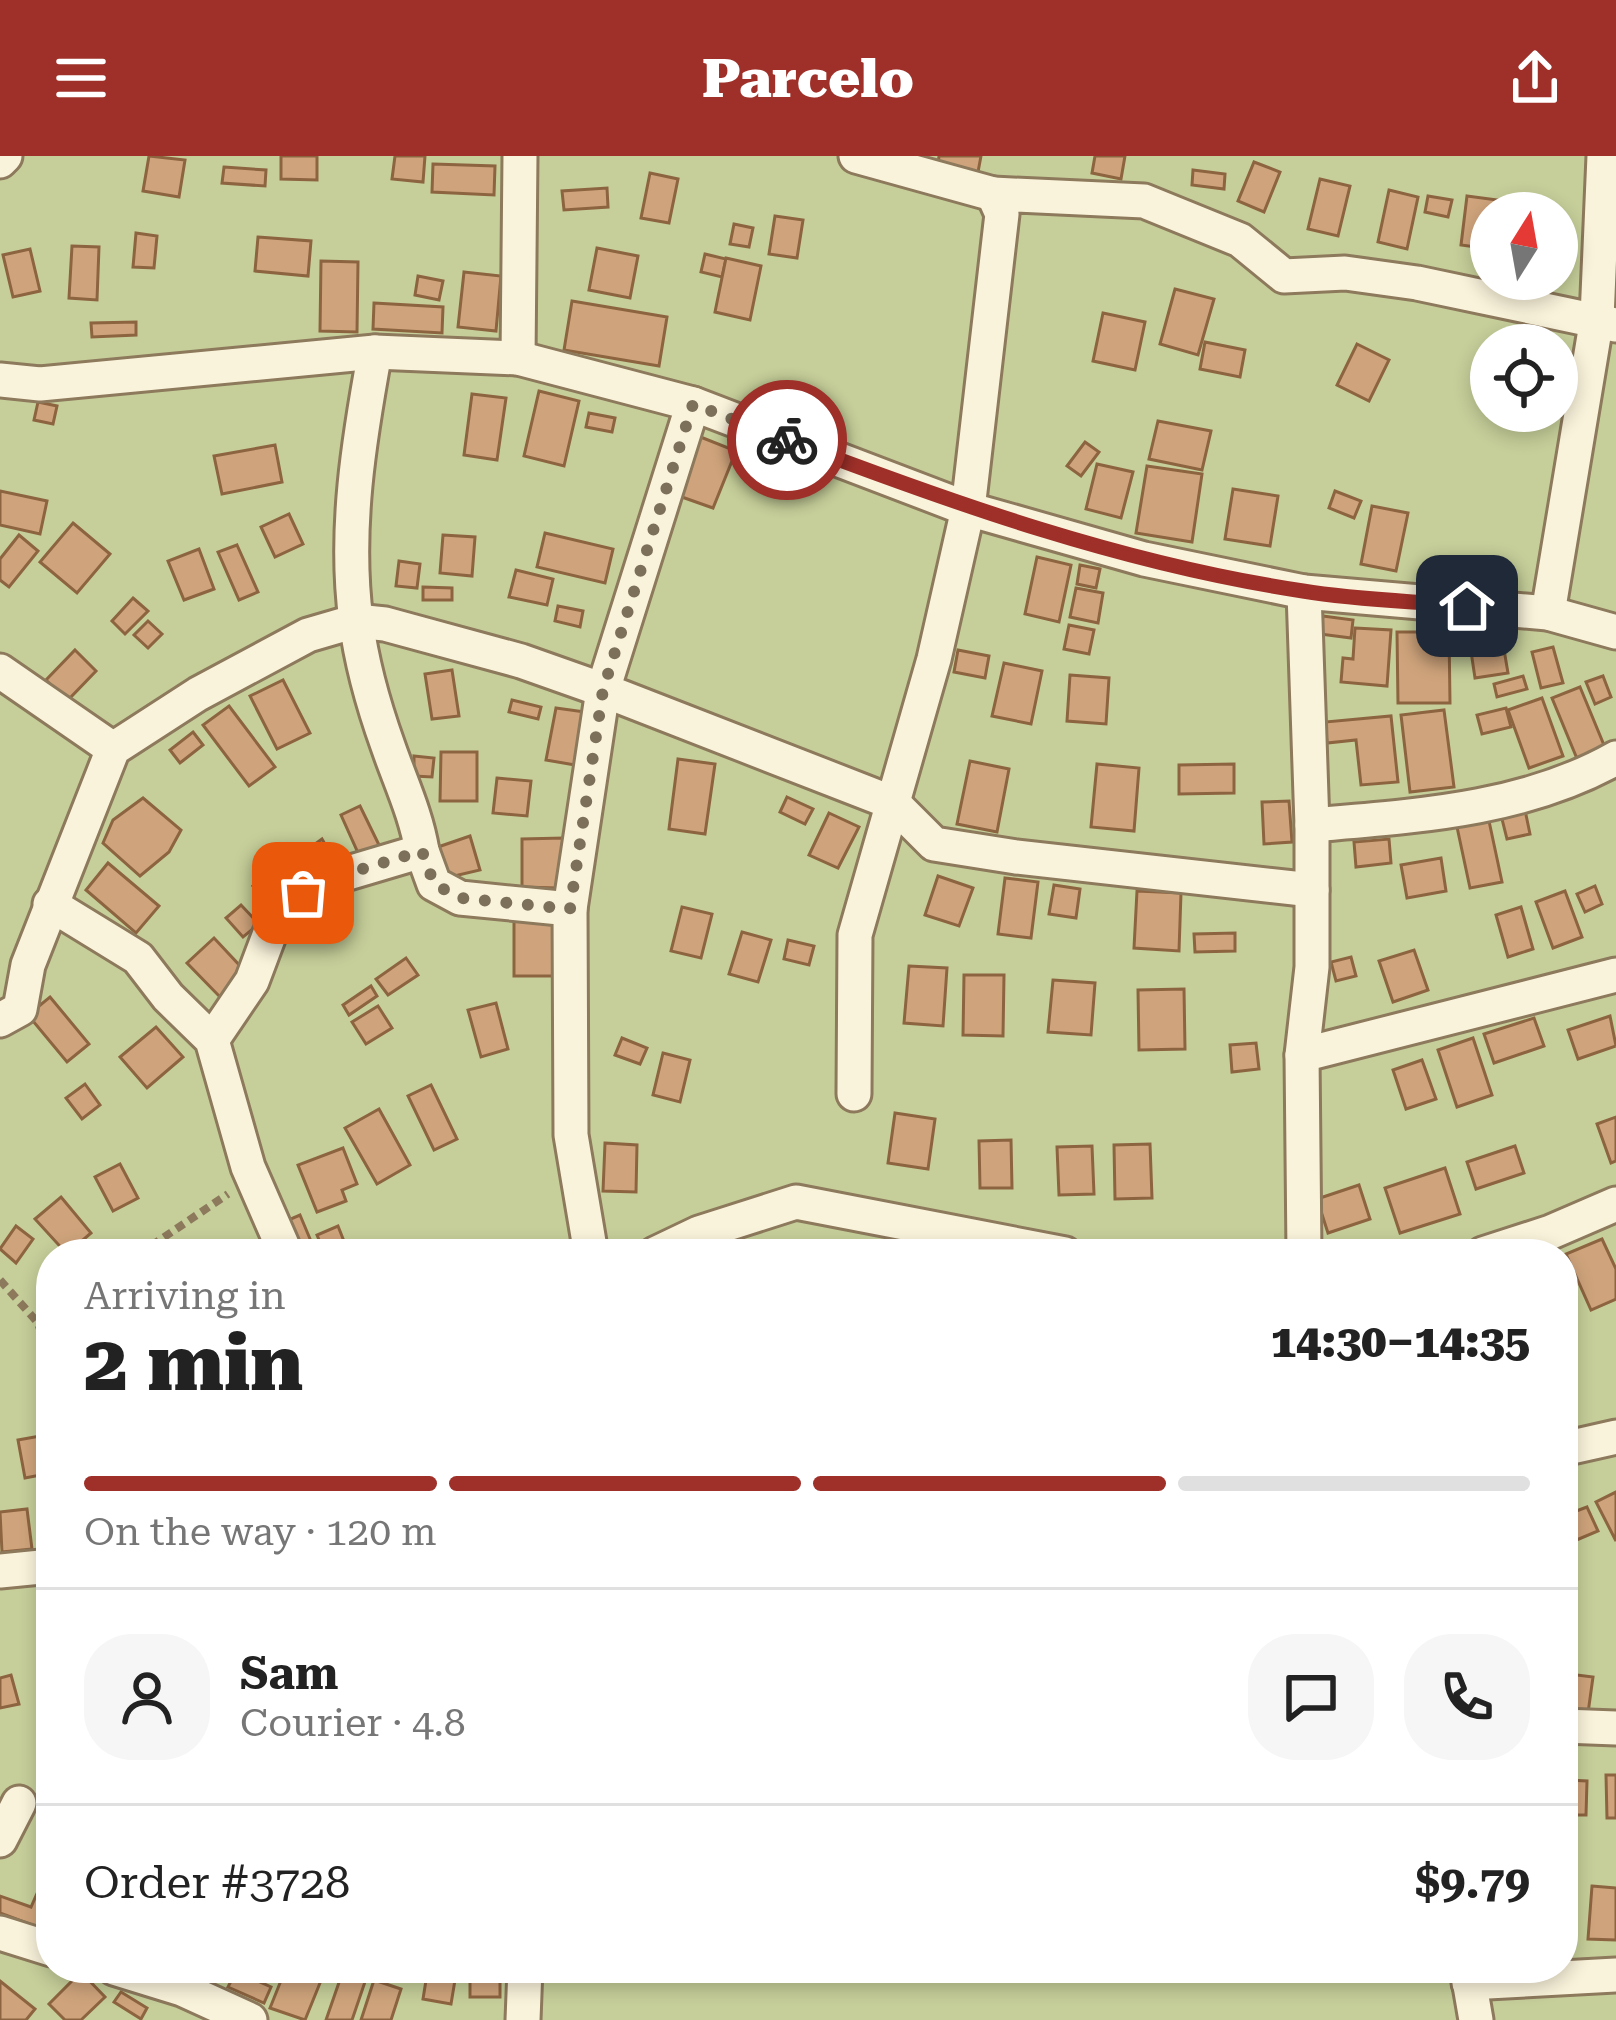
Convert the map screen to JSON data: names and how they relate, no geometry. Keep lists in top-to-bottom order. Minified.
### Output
{"north":"top","page":{"header":"Parcelo","heading":["2 min","Arriving in","14:30–14:35"],"panel":["Sam","Courier · 4.8","Order #3728","$9.79"],"bar":"On the way · 120 m"}}
